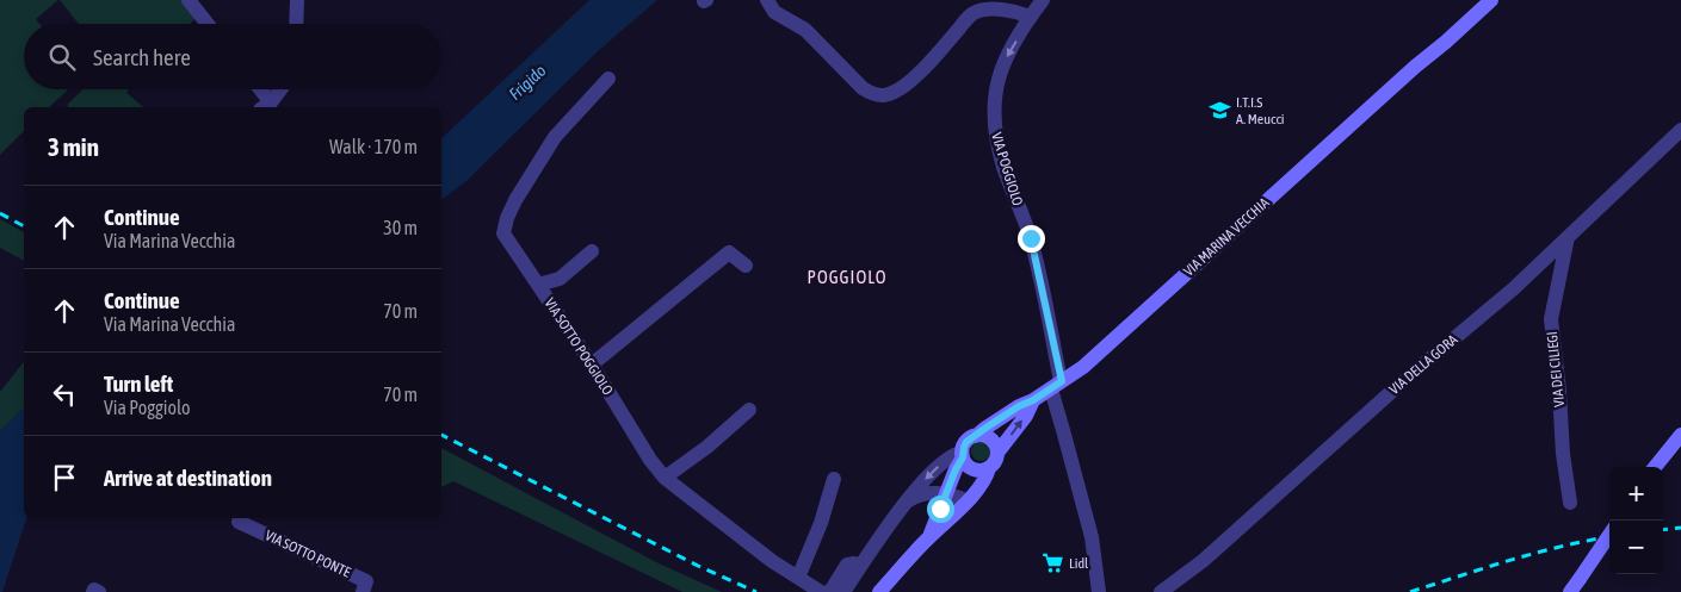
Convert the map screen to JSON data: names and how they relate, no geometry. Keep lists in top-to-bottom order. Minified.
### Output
{"streets":{"main road":["VIA MARINA VECCHIA"],"street":["VIA POGGIOLO","VIA SOTTO POGGIOLO","VIA DELLA GORA","VIA DEI CILIEGI","VIA SOTTO PONTE"]},"crossings":[["VIA POGGIOLO","VIA MARINA VECCHIA"],["VIA DELLA GORA","VIA DEI CILIEGI"]],"one_way":["VIA POGGIOLO"],"districts":["POGGIOLO"],"water":["Frigido"],"places":{"school or university":["I.T.I.S A. Meucci"],"supermarket":["Lidl"]},"page":{"search":"Search here","heading":["3 min","Walk · 170 m"],"list":[["Continue","Via Marina Vecchia","30 m"],["Continue","Via Marina Vecchia","70 m"],["Turn left","Via Poggiolo","70 m"],"Arrive at destination"],"map_buttons":["+","−"]}}
